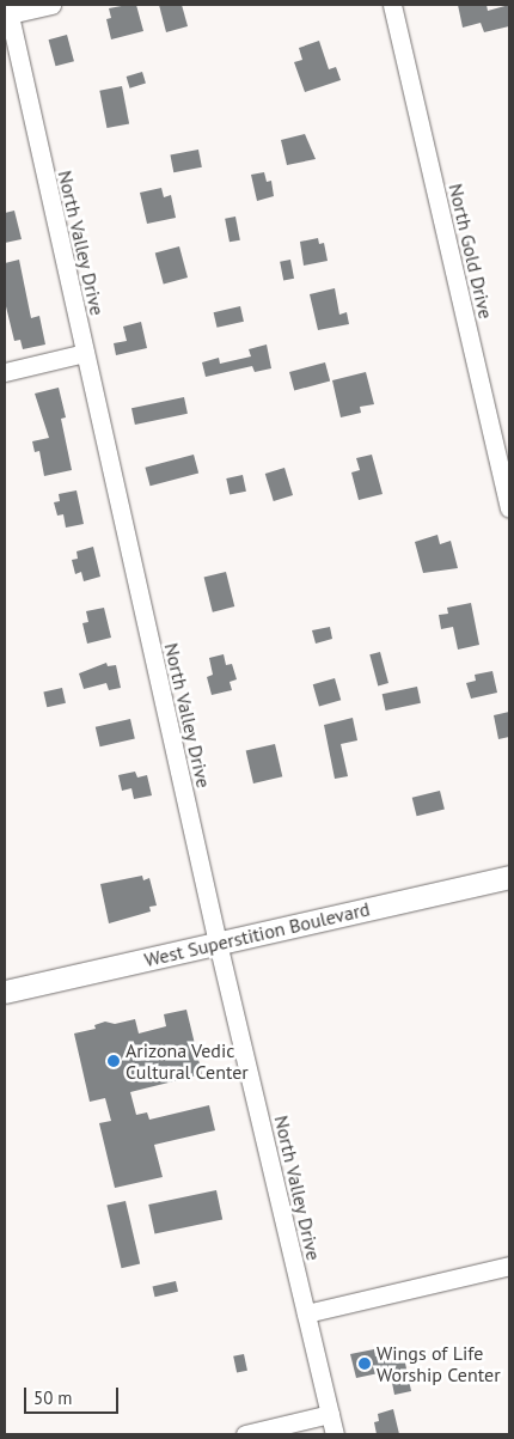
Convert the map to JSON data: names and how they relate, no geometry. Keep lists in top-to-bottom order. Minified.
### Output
{"streets":{"main road":["West Superstition Boulevard"],"street":["North Valley Drive","North Gold Drive"]},"crossings":[["North Valley Drive","West Superstition Boulevard"]],"places":["Arizona Vedic Cultural Center","Wings of Life Worship Center"],"scale_bar":"50 m"}
